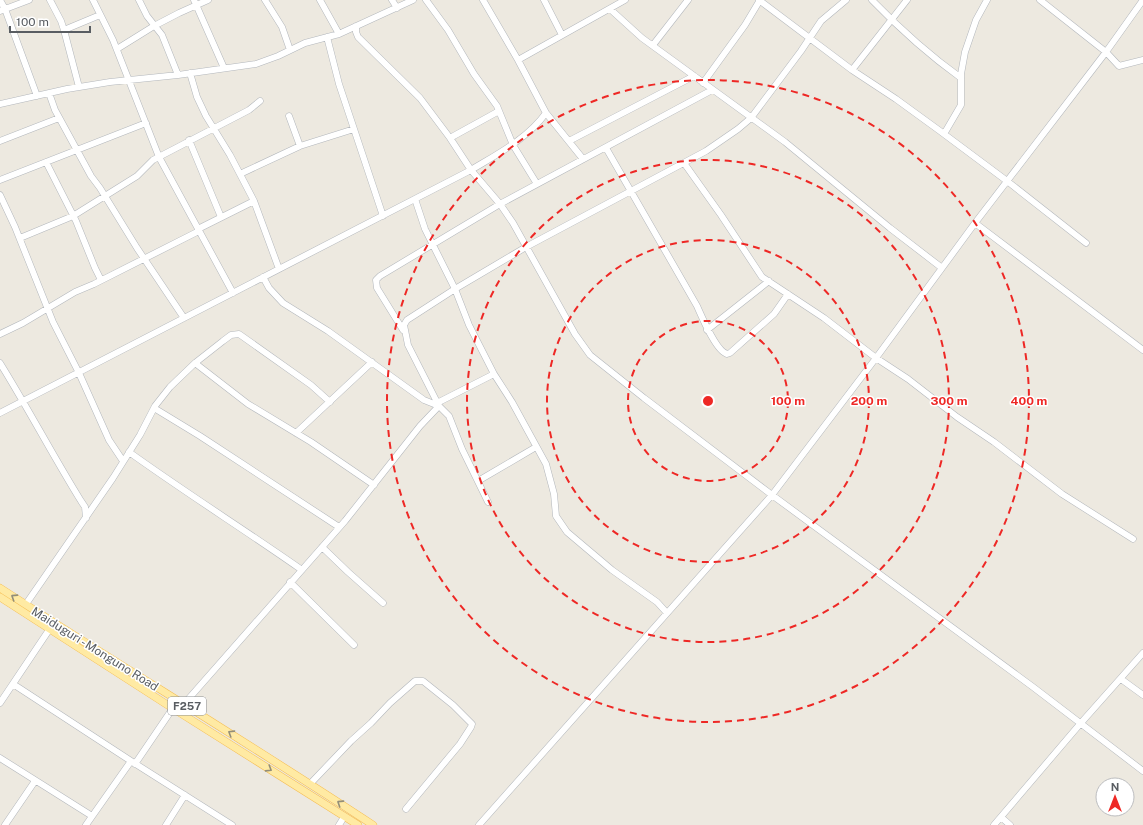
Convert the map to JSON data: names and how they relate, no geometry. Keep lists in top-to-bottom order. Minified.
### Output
{"streets":{"main road":["Maiduguri - Monguno Road","F257"]},"scale_bar":"100 m","north":"top","rings":["100 m","200 m","300 m","400 m"]}
